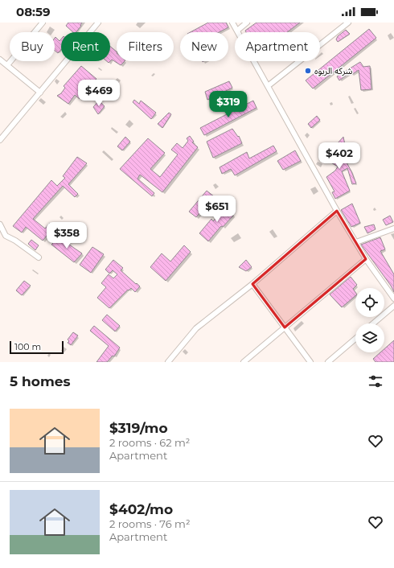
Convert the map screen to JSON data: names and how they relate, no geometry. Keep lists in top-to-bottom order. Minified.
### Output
{"places":["شركه الربوه"],"scale_bar":"100 m","page":{"status":"08:59","chip":["Buy","Rent","Filters","New","Apartment"],"price":["$469","$319","$402","$651","$358"],"scale":"100 m","heading":"5 homes","list":[{"name":"$319/mo","note":"2 rooms · 62 m² · Apartment"},{"name":"$402/mo","note":"2 rooms · 76 m² · Apartment"}]}}
